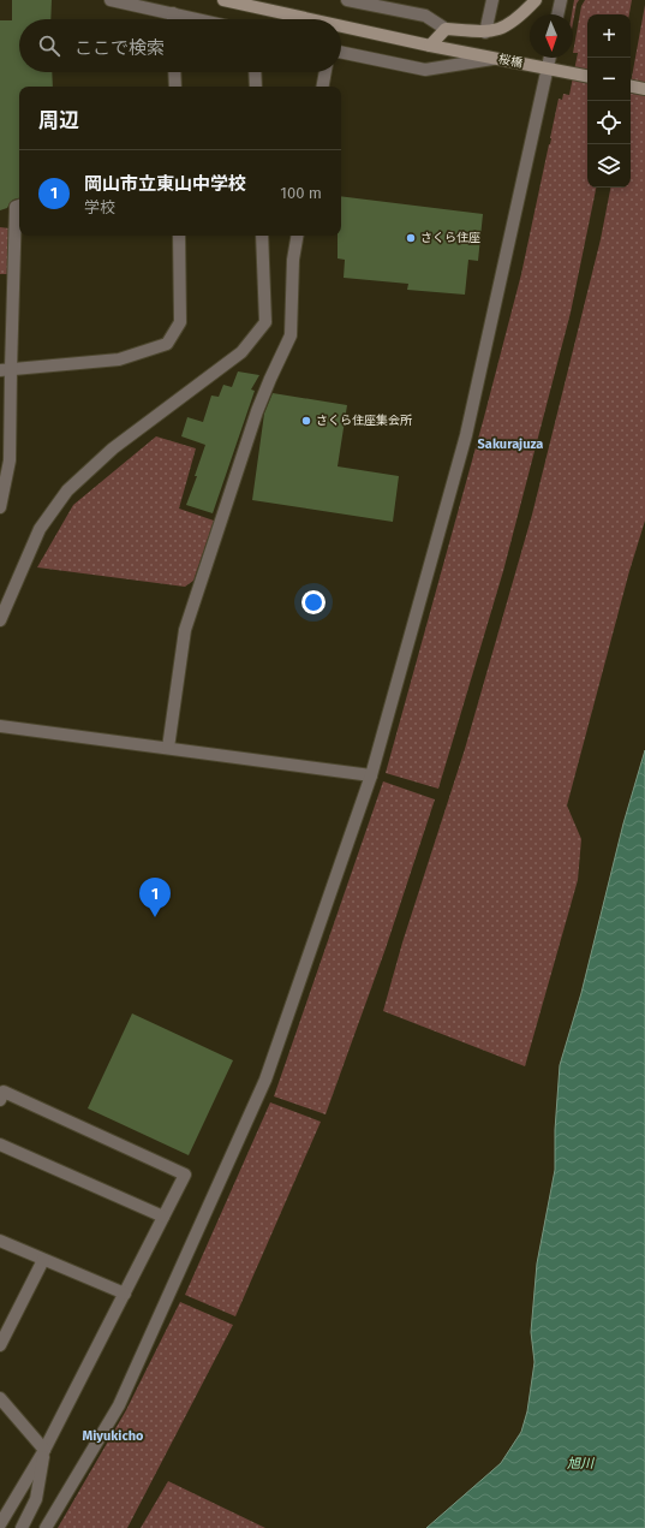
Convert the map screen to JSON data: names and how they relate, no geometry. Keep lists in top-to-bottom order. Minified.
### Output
{"streets":{"street":["桜橋"]},"districts":["Sakurajuza","Miyukicho"],"water":["旭川"],"places":["さくら住座","さくら住座集会所"],"north":"bottom","page":{"map_buttons":["+","−"],"search":"ここで検索","heading":"周辺","list":[{"mark":"1","name":"岡山市立東山中学校","note":"学校","value":"100 m"}],"pins":"1"}}
